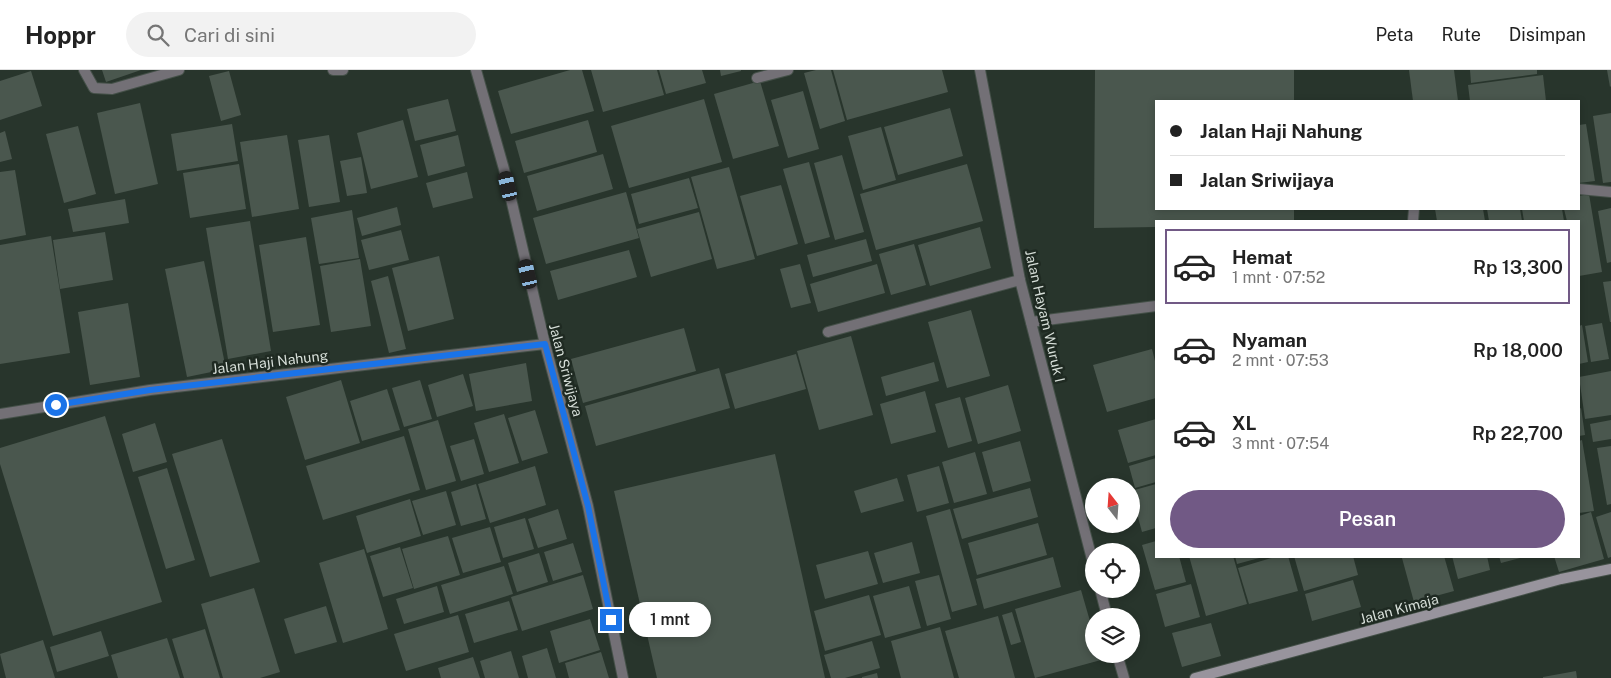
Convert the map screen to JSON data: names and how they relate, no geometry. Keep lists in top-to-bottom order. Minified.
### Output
{"streets":{"street":["Jalan Hayam Wuruk I","Jalan Haji Nahung","Jalan Sriwijaya","Jalan Kimaja"]},"crossings":[["Jalan Haji Nahung","Jalan Sriwijaya"]],"north":"top","page":{"header":"Hoppr","search":"Cari di sini","nav":["Peta","Rute","Disimpan"],"banner":["Jalan Haji Nahung","Jalan Sriwijaya"],"list":[{"name":"Hemat","note":"1 mnt · 07:52","value":"Rp 13,300"},{"name":"Nyaman","note":"2 mnt · 07:53","value":"Rp 18,000"},{"name":"XL","note":"3 mnt · 07:54","value":"Rp 22,700"}],"buttons":"Pesan","bubble":"1 mnt"}}
